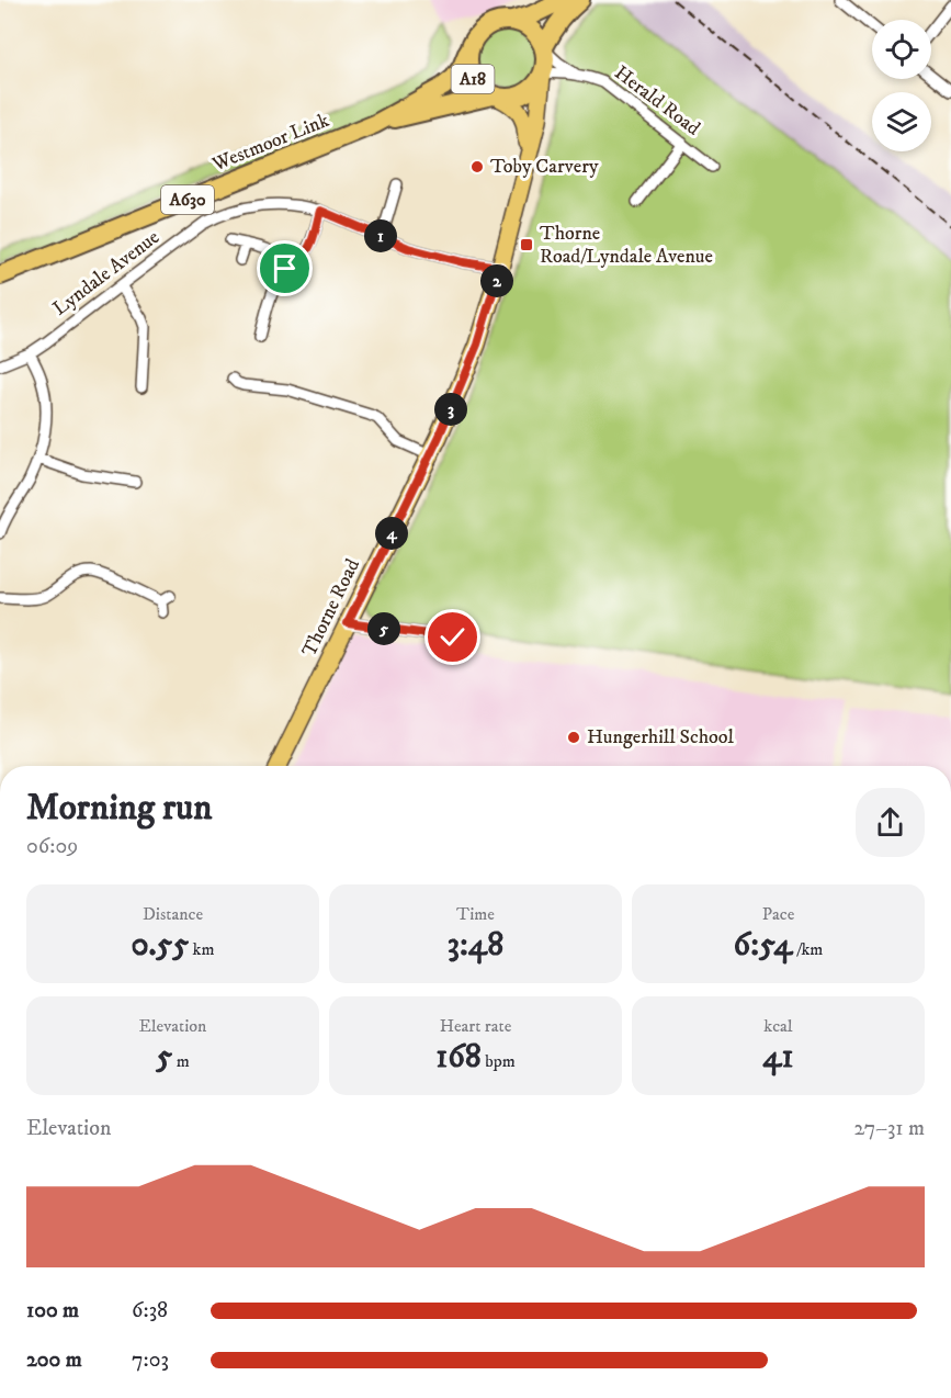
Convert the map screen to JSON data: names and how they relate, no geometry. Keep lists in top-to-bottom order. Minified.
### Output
{"streets":{"highway":["A18","Westmoor Link","A630"],"main road":["Thorne Road"],"street":["Herald Road","Lyndale Avenue"]},"crossings":[["A18","Herald Road"],["A18","Westmoor Link"],["A18","Thorne Road"],["Herald Road","Westmoor Link"],["Lyndale Avenue","Thorne Road"]],"places":{"other":["Toby Carvery","Hungerhill School"],"transit":["Thorne Road/Lyndale Avenue"]},"page":{"pins":["1","2","3","4","5"],"heading":["Morning run","06:09"],"stats":[["Distance","0.55 km"],["Time","3:48"],["Pace","6:54 /km"],["Elevation","5 m"],["Heart rate","168 bpm"],["kcal","41"]],"chart":["Elevation","27–31 m"],"list":[{"name":"100 m","note":"6:38"},{"name":"200 m","note":"7:03"}]}}
